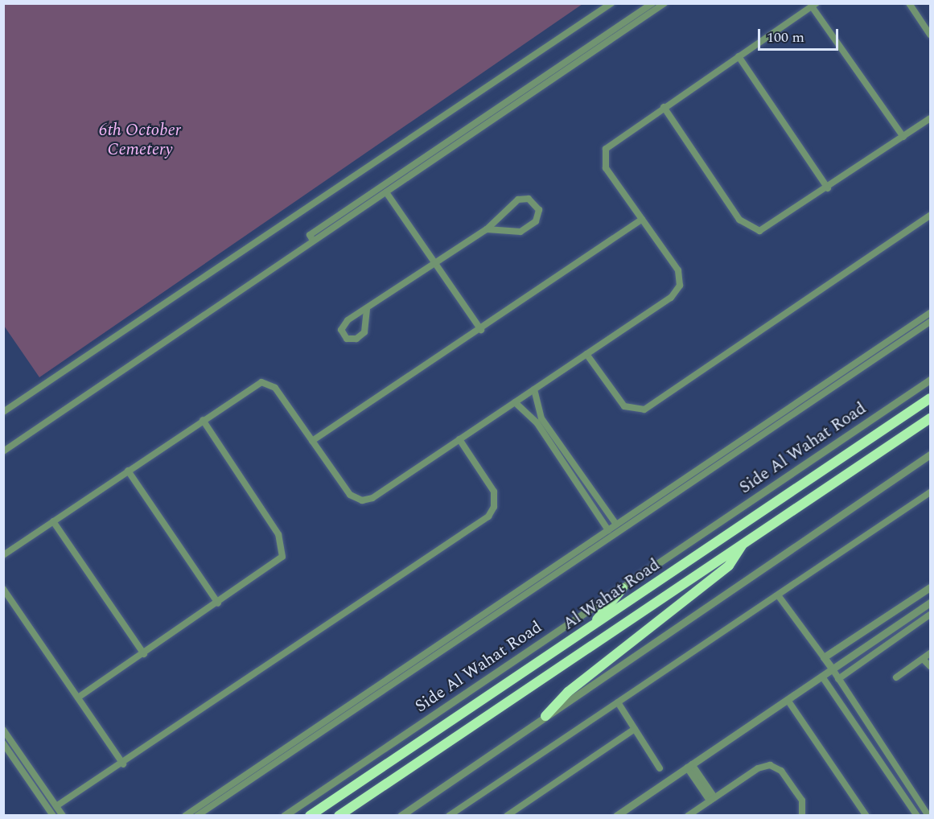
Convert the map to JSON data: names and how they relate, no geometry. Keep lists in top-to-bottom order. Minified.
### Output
{"streets":{"highway":["Al Wahat Road"],"street":["Side Al Wahat Road"]},"parks":["6th October Cemetery"],"scale_bar":"100 m"}
